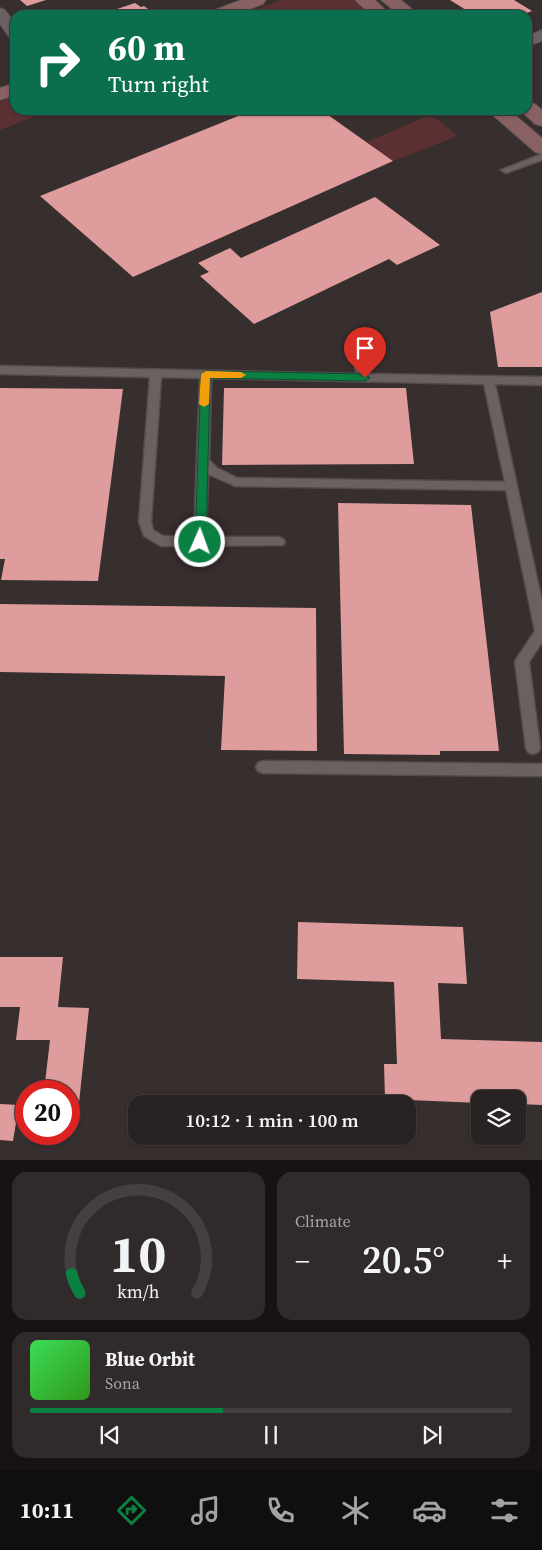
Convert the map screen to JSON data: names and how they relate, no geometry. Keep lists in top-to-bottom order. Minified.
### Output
{"page":{"turn":["60 m","Turn right"],"limit":"20","trip":"10:12 · 1 min · 100 m","tile":"Climate","heat":["−","20.5°","+"],"song":["Blue Orbit","Sona"],"tabs":"10:11","gauge":["10","km/h"]}}
